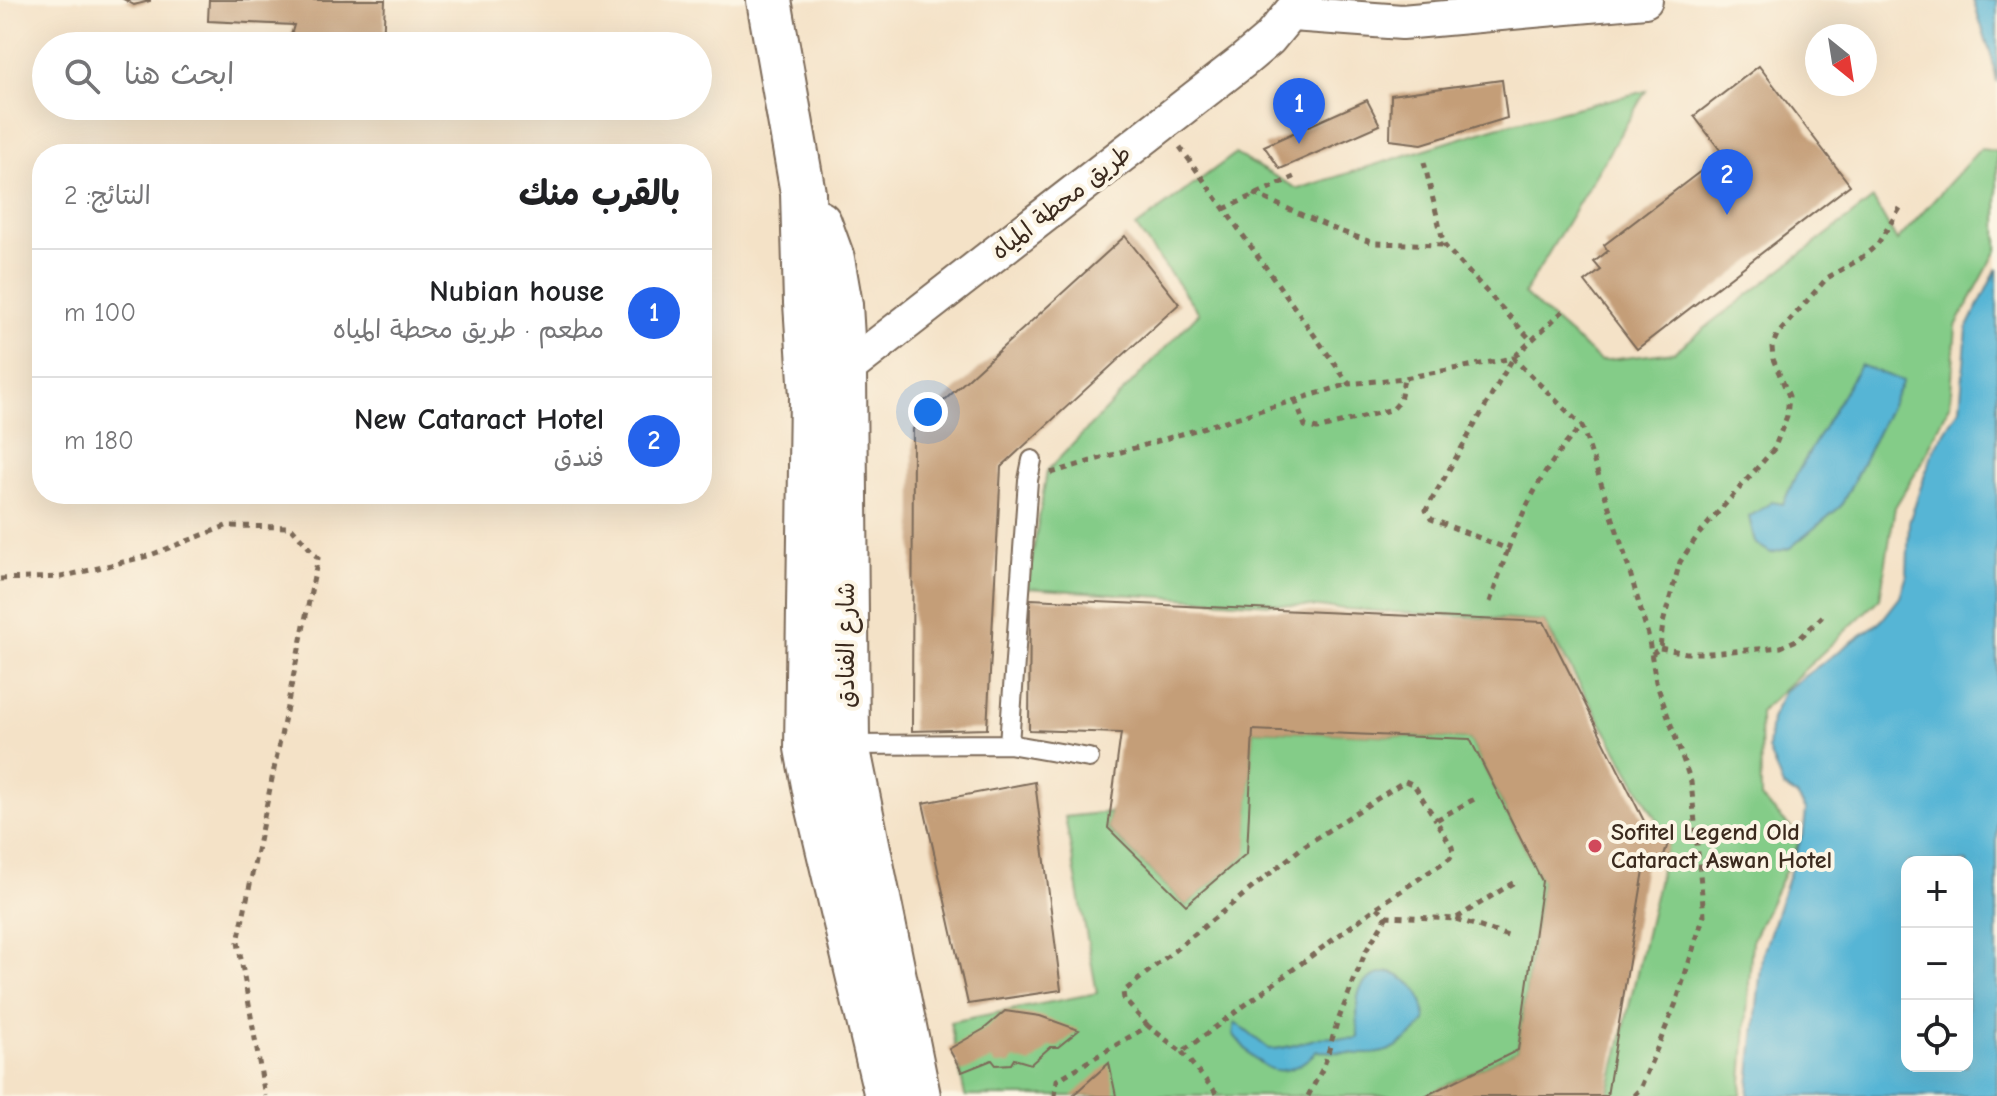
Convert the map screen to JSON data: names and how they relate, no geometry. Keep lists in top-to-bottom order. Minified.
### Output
{"streets":{"street":["طريق محطة المياه","شارع الفنادق"]},"crossings":[["طريق محطة المياه","شارع الفنادق"]],"places":["Sofitel Legend Old Cataract Aswan Hotel"],"north":"bottom right","page":{"search":"ابحث هنا","pins":["1","2"],"heading":["بالقرب منك","النتائج: 2"],"list":[{"mark":"1","name":"Nubian house","note":"مطعم · طريق محطة المياه","value":"100 m"},{"mark":"2","name":"New Cataract Hotel","note":"فندق","value":"180 m"}],"map_buttons":["+","−"]}}
